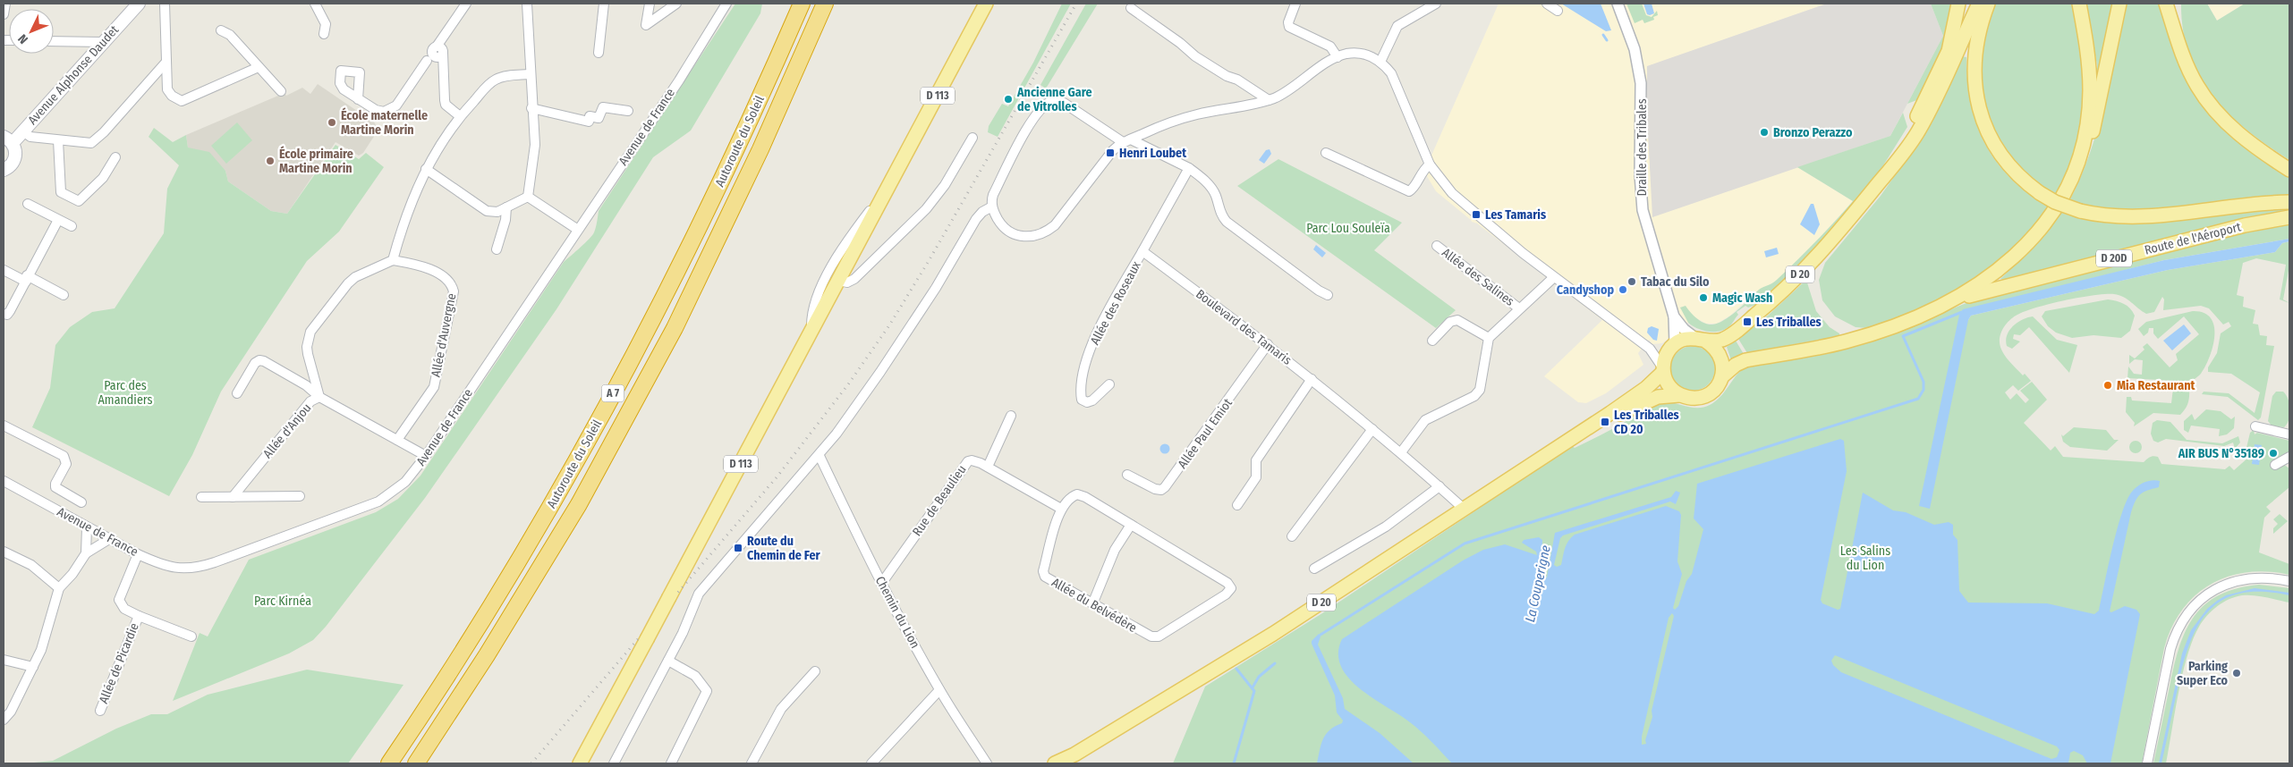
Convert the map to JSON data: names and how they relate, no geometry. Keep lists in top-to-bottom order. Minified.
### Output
{"streets":{"highway":["Autoroute du Soleil","A 7"],"main road":["Avenue Alphonse Daudet","D 113","Route de l'Aéroport","D 20D","D 20"],"street":["Avenue de France","Draille des Tribales","Allée des Salines","Allée des Roseaux","Boulevard des Tamaris","Allée d'Auvergne","Allée d'Anjou","Allée Paul Emiot","Rue de Beaulieu","Allée du Belvédère","Chemin du Lion","Allée de Picardie"]},"crossings":[["Avenue de France","Allée de Picardie"],["Draille des Tribales","D 20"],["D 20","Boulevard des Tamaris"],["Allée des Roseaux","Boulevard des Tamaris"],["Boulevard des Tamaris","Allée Paul Emiot"],["Allée d'Auvergne","Allée d'Anjou"],["Rue de Beaulieu","Allée du Belvédère"],["Rue de Beaulieu","Chemin du Lion"]],"water":["La Couperigne"],"parks":["Parc Lou Souleïa","Parc des Amandiers","Les Salins du Lion","Parc Kirnéa"],"places":{"other":["Ancienne Gare de Vitrolles","École maternelle Martine Morin","Bronzo Perazzo","École primaire Martine Morin","Tabac du Silo","Candyshop","Magic Wash","Mia Restaurant","AIR BUS N°35189","Parking Super Eco"],"transit":["Henri Loubet","Les Tamaris","Les Triballes","Les Triballes CD 20","Route du Chemin de Fer"]},"north":"bottom left"}
